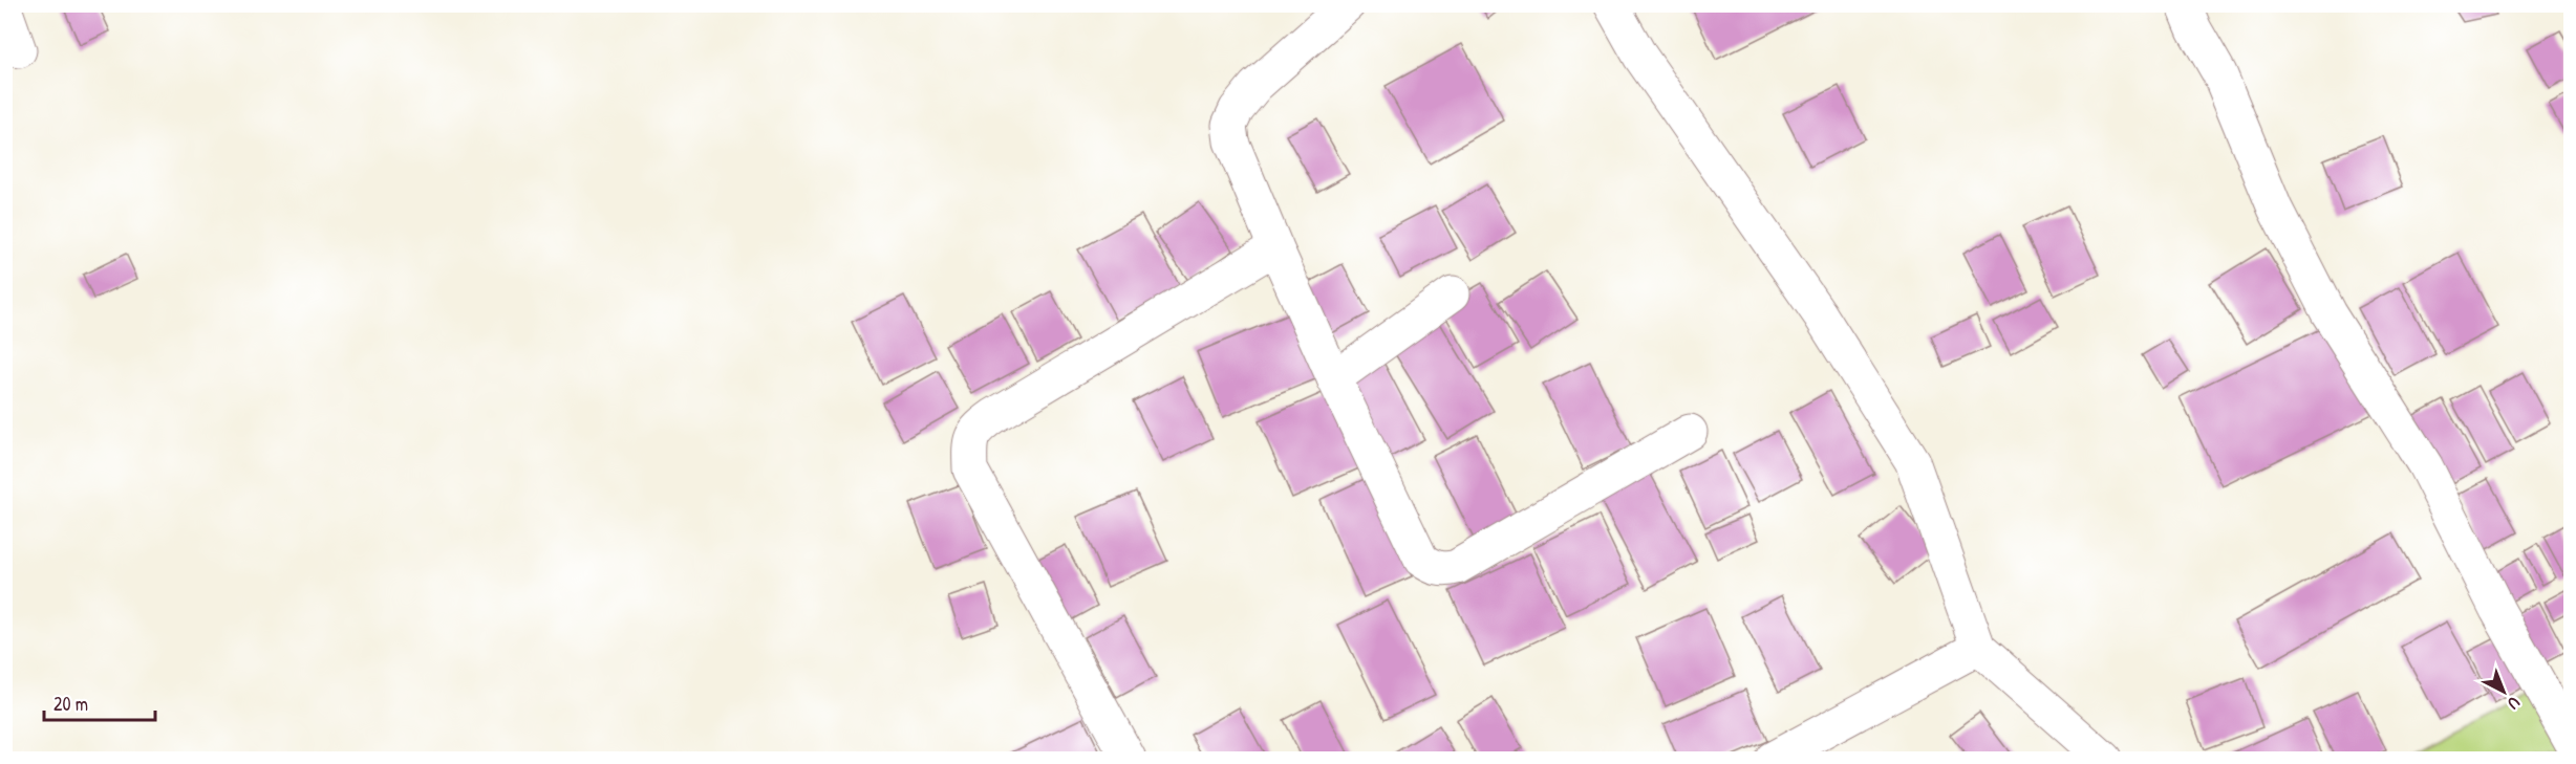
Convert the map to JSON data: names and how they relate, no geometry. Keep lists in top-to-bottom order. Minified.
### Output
{"scale_bar":"20 m","north":"bottom right"}
